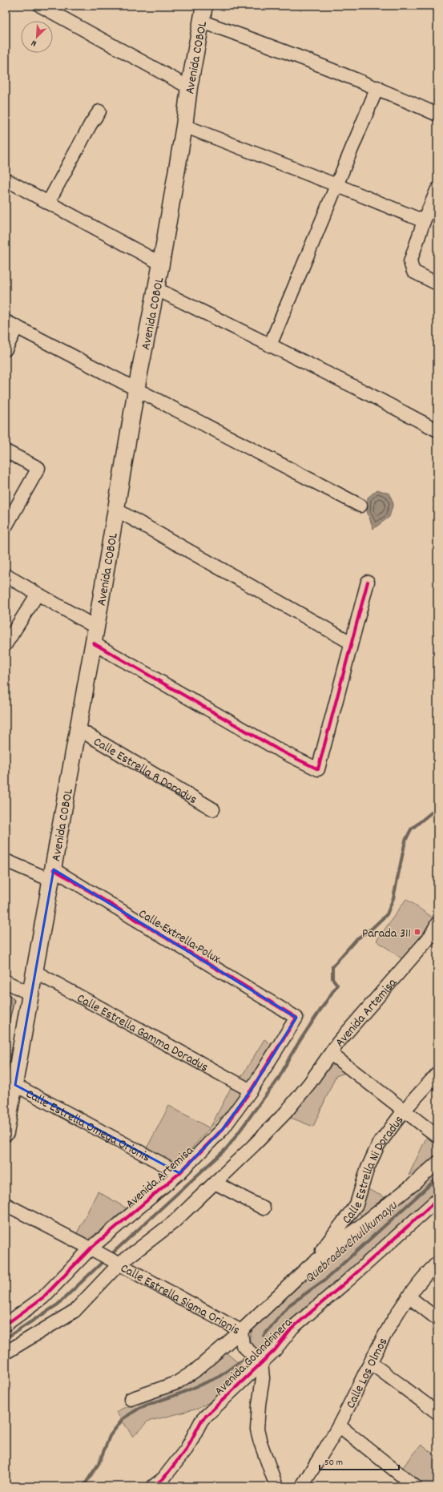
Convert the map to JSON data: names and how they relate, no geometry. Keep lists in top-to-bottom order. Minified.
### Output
{"streets":{"main road":["Avenida COBOL"],"street":["Calle Estrella R Doradus","Calle Extrella Polux","Avenida Artemisa","Calle Estrella Gamma Doradus","Calle Estrella Omega Orionis","Calle Estrella Ni Doradus","Calle Estrella Sigma Orionis","Avenida Golondrinera","Calle Los Olmos"]},"crossings":[["Avenida COBOL","Calle Estrella R Doradus"],["Avenida COBOL","Calle Extrella Polux"],["Avenida COBOL","Calle Estrella Gamma Doradus"],["Avenida COBOL","Calle Estrella Omega Orionis"],["Calle Extrella Polux","Avenida Artemisa"],["Avenida Artemisa","Calle Estrella Gamma Doradus"],["Avenida Artemisa","Calle Estrella Omega Orionis"],["Avenida Artemisa","Calle Estrella Sigma Orionis"],["Calle Estrella Ni Doradus","Avenida Golondrinera"],["Calle Estrella Sigma Orionis","Avenida Golondrinera"]],"water":["Quebrada Chullkumayu"],"places":{"transit":["Parada 311"]},"scale_bar":"50 m","north":"bottom left"}
